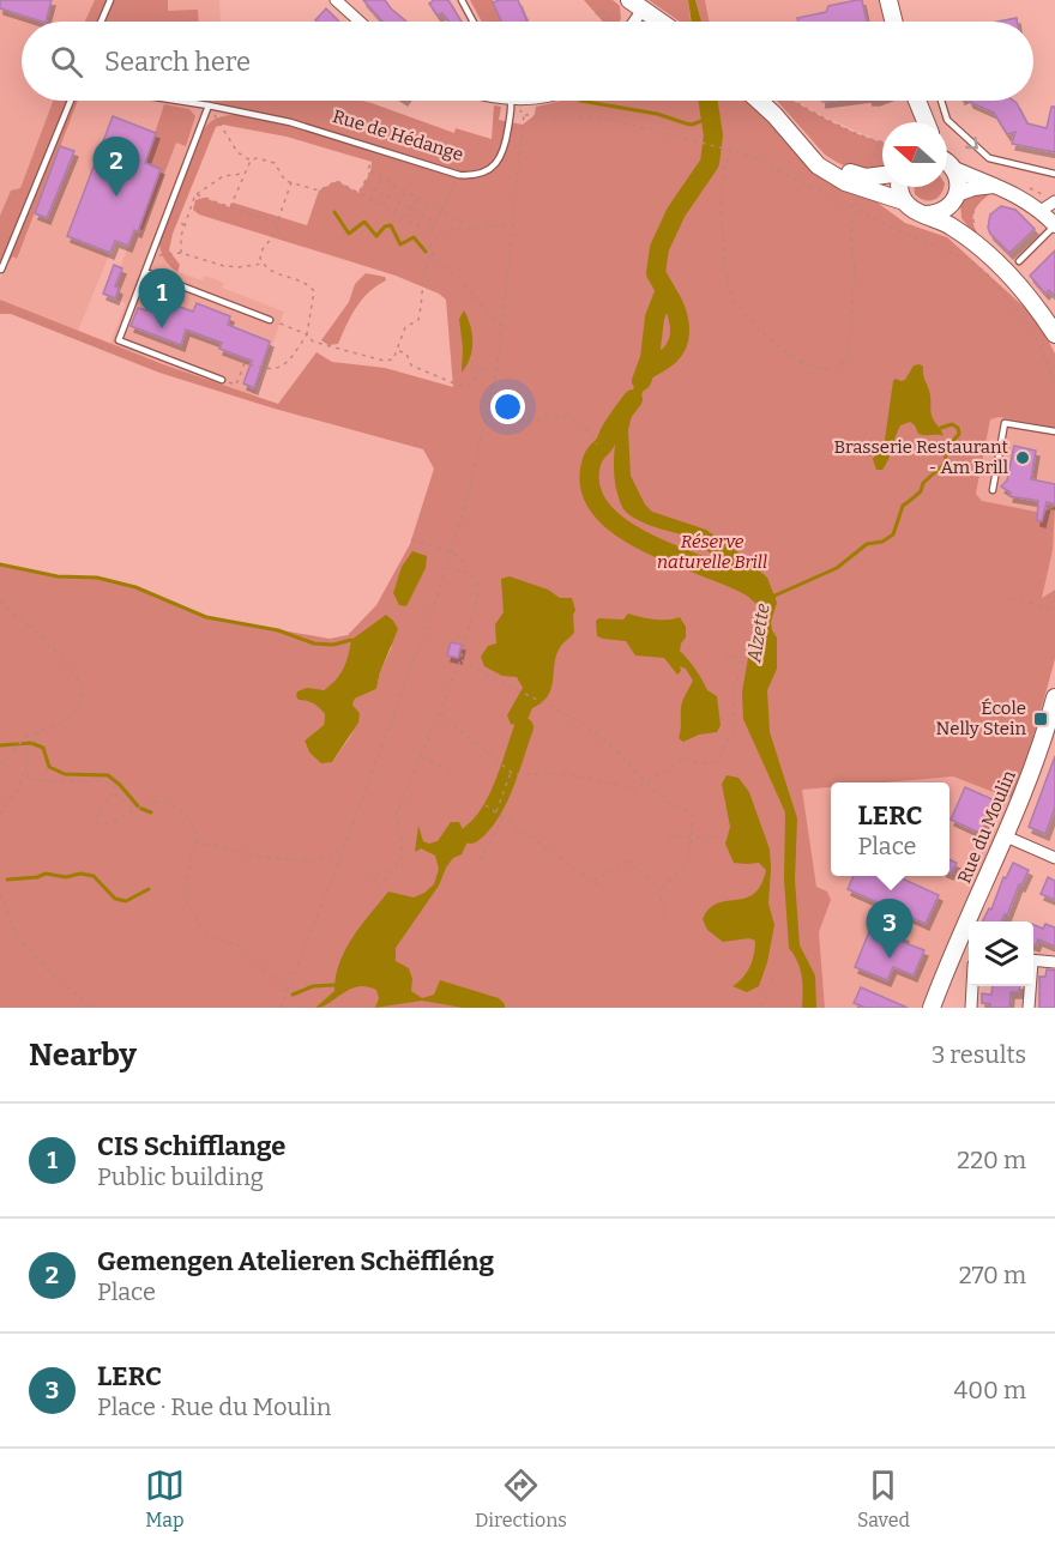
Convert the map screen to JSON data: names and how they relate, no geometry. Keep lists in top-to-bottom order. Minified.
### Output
{"streets":{"main road":["Rue du Moulin"],"lane":["Rue de Hédange"]},"water":["Alzette"],"parks":["Réserve naturelle Brill"],"places":{"other":["Brasserie Restaurant - Am Brill"],"transit":["École Nelly Stein"]},"north":"left","page":{"search":"Search here","pins":["2","1","3"],"popup":["LERC","Place"],"heading":["Nearby","3 results"],"list":[{"mark":"1","name":"CIS Schifflange","note":"Public building","value":"220 m"},{"mark":"2","name":"Gemengen Atelieren Schëffléng","note":"Place","value":"270 m"},{"mark":"3","name":"LERC","note":"Place · Rue du Moulin","value":"400 m"}],"nav":["Map","Directions","Saved"]}}
